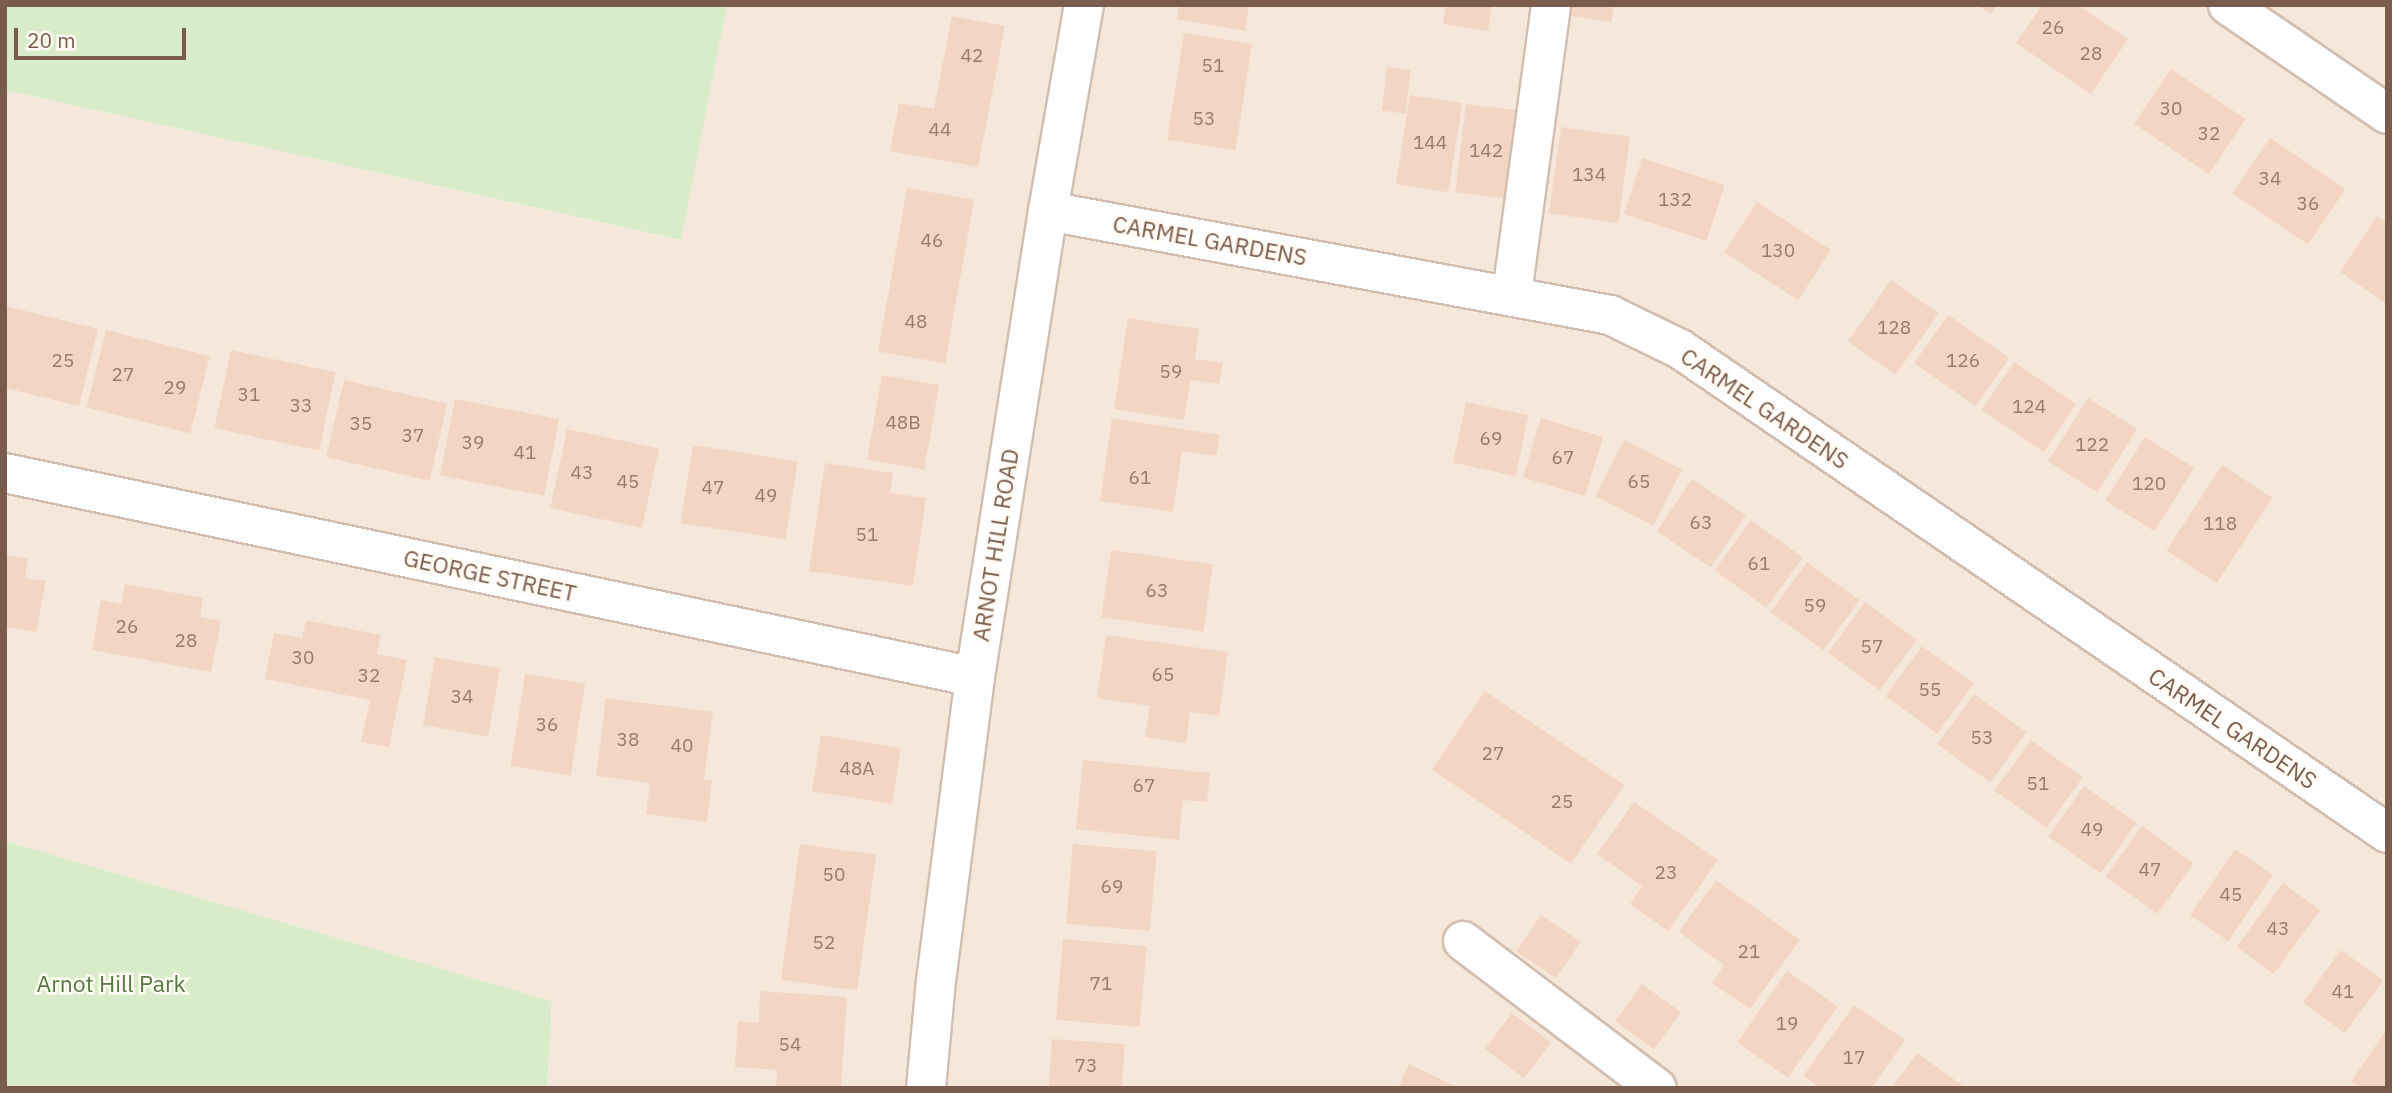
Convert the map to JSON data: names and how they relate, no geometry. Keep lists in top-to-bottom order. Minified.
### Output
{"streets":{"street":["CARMEL GARDENS","ARNOT HILL ROAD","GEORGE STREET"]},"crossings":[["CARMEL GARDENS","ARNOT HILL ROAD"],["ARNOT HILL ROAD","GEORGE STREET"]],"parks":["Arnot Hill Park"],"house_numbers":["26","28","42","51","30","53","44","32","144","142","134","34","132","36","46","130","48","128","25","126","59","27","29","31","33","124","48B","35","37","69","39","122","41","67","43","61","45","65","120","47","49","63","118","51","61","63","59","26","28","57","30","65","32","55","34","36","53","38","40","27","48A","51","67","25","49","47","23","50","69","45","43","52","21","71","41","19","54","17","73"],"scale_bar":"20 m"}
